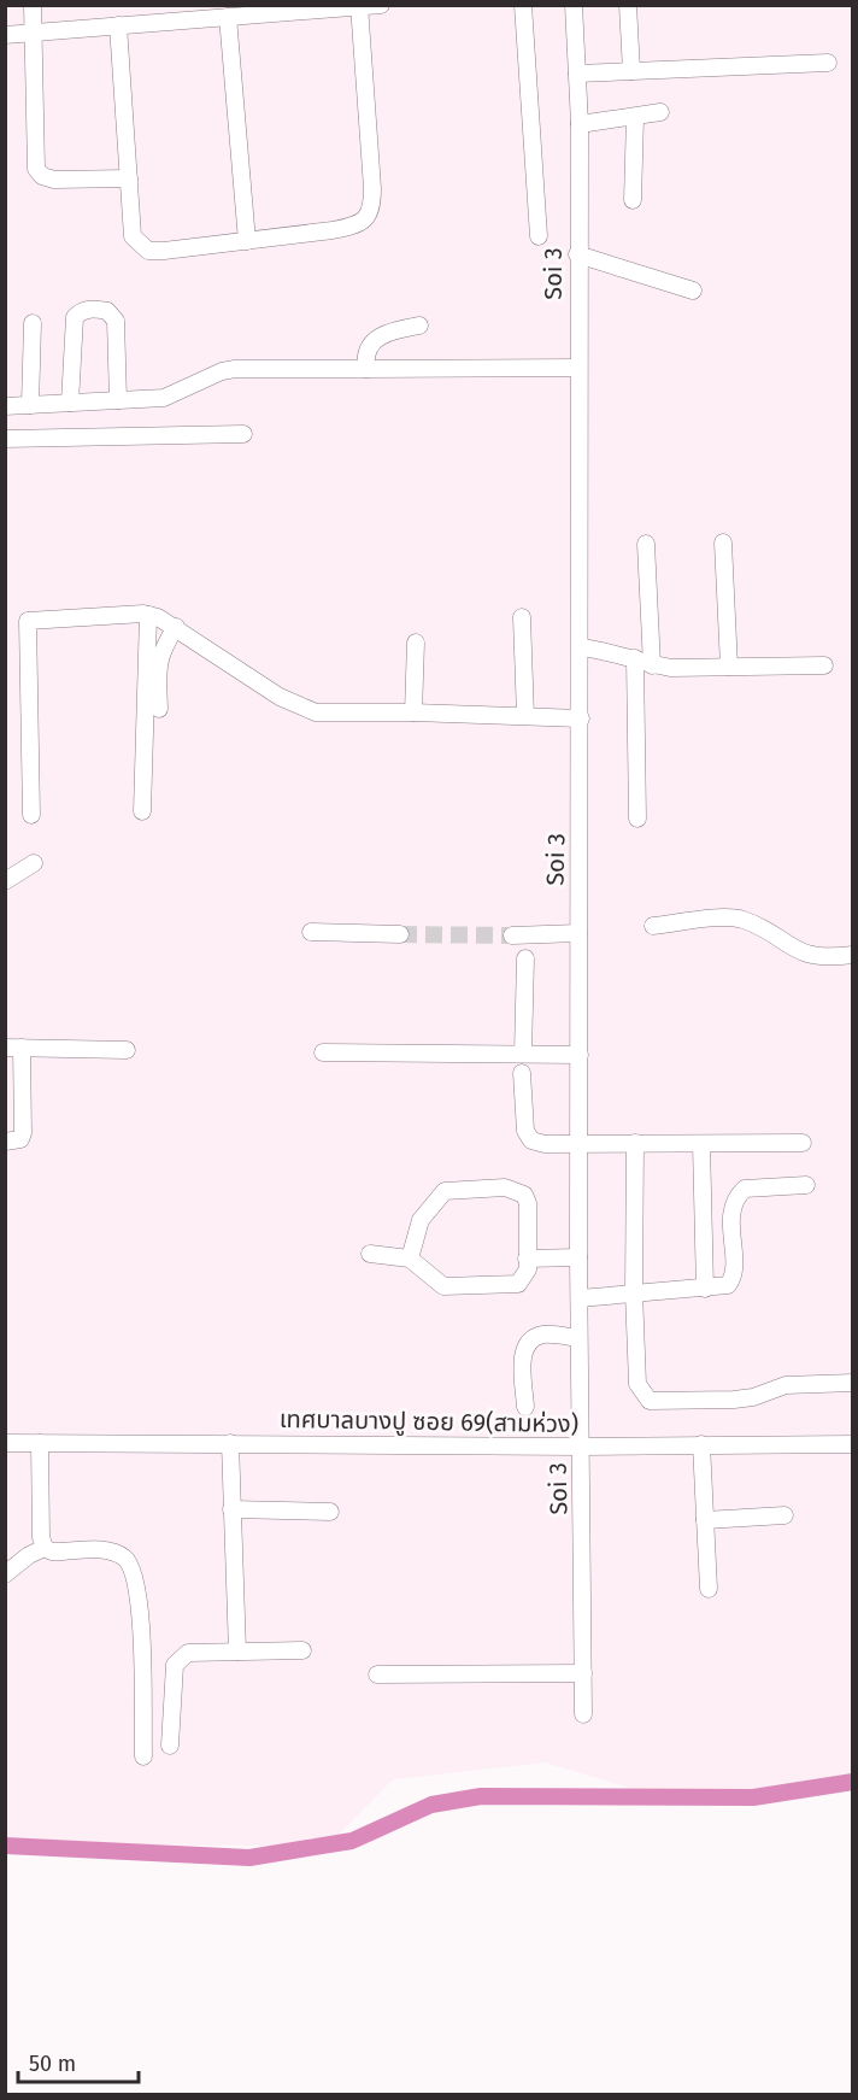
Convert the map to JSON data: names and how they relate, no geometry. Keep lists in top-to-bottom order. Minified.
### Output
{"streets":{"street":["Soi 3","เทศบาลบางปู ซอย 69(สามห่วง)"]},"crossings":[["Soi 3","เทศบาลบางปู ซอย 69(สามห่วง)"]],"scale_bar":"50 m"}
